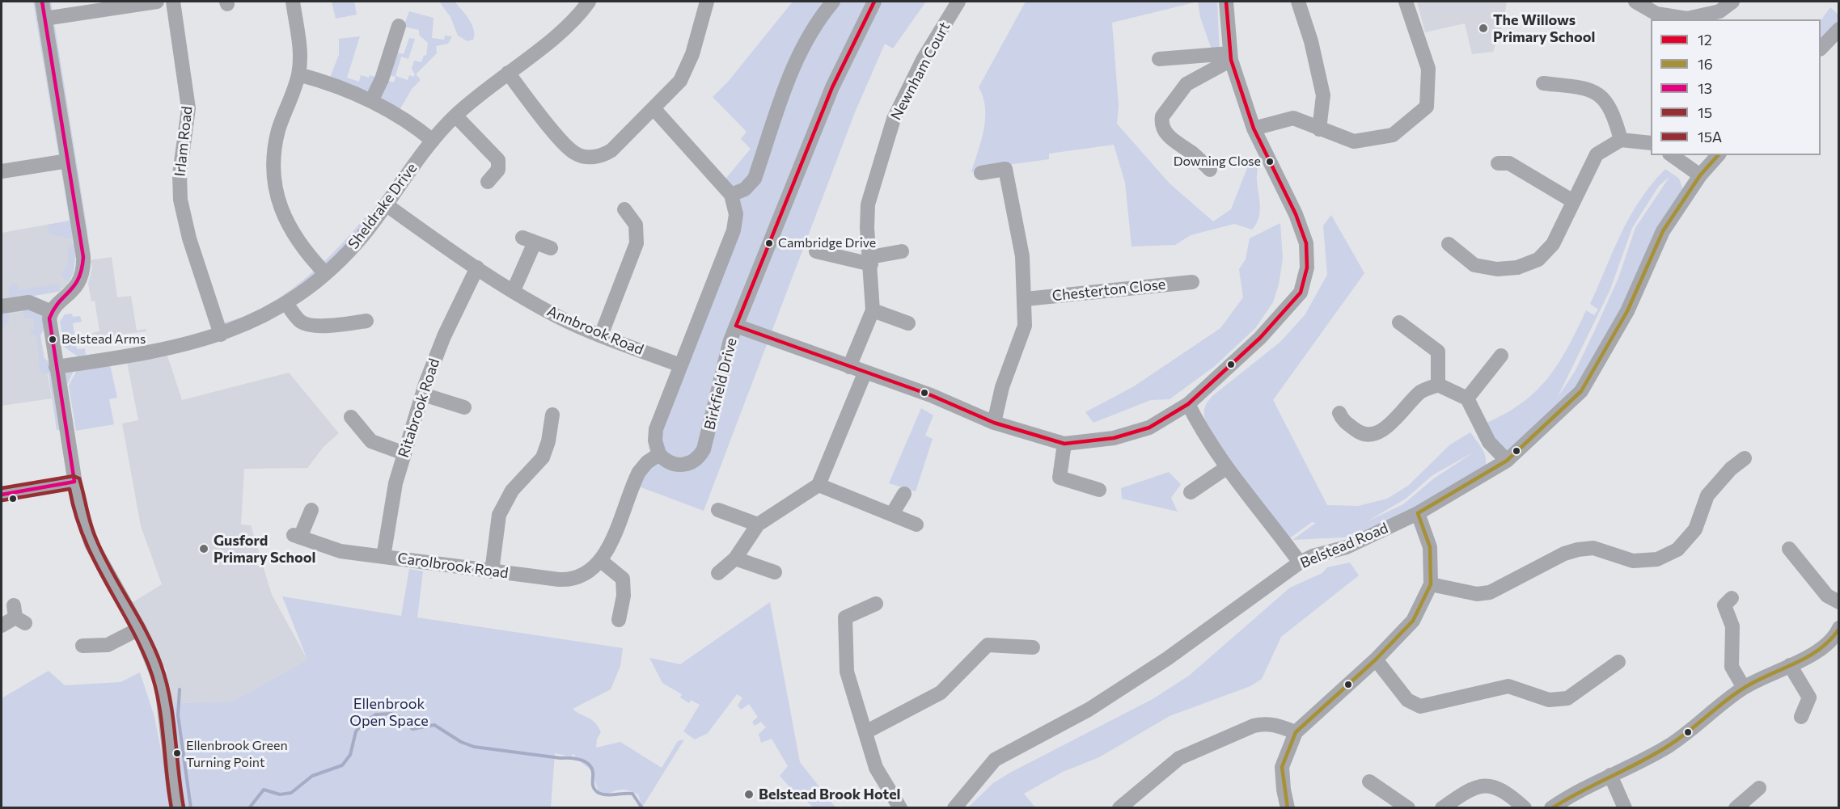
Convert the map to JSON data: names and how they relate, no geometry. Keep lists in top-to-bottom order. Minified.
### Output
{"streets":{"street":["Newnham Court","Irlam Road","Sheldrake Drive","Chesterton Close","Annbrook Road","Birkfield Drive","Ritabrook Road","Belstead Road","Carolbrook Road"]},"crossings":[["Irlam Road","Sheldrake Drive"],["Sheldrake Drive","Annbrook Road"],["Annbrook Road","Ritabrook Road"],["Ritabrook Road","Carolbrook Road"]],"parks":["Ellenbrook Open Space"],"places":["The Willows Primary School","Downing Close","Cambridge Drive","Belstead Arms","Gusford Primary School","Ellenbrook Green Turning Point","Belstead Brook Hotel"],"lines":["transit line 12","transit line 13","transit line 16","transit line 15A","transit line 15"],"legend":["12","16","13","15","15A"]}
